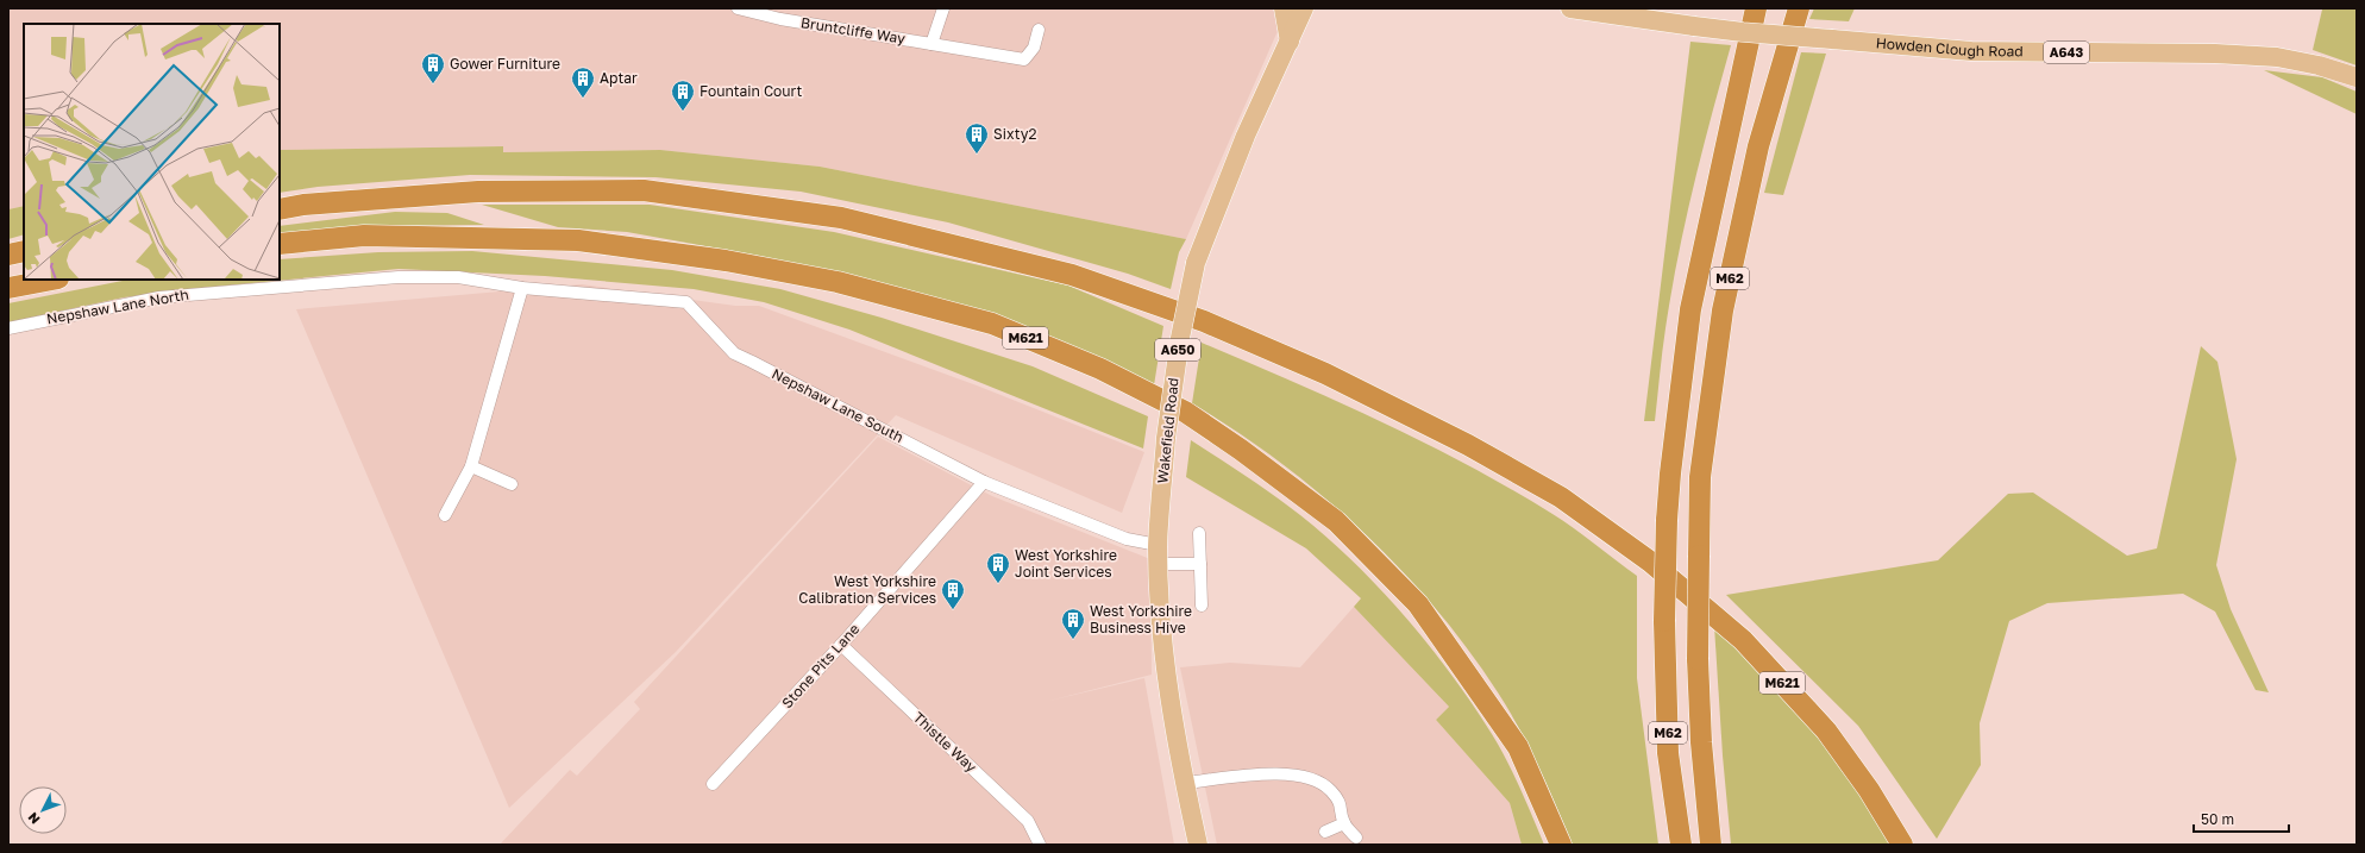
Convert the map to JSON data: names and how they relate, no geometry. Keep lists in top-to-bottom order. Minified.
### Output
{"streets":{"highway":["M62","M621"],"main road":["Howden Clough Road","A643","A650","Wakefield Road"],"street":["Bruntcliffe Way","Nepshaw Lane North","Nepshaw Lane South","Stone Pits Lane","Thistle Way"]},"crossings":[["Nepshaw Lane North","Nepshaw Lane South"],["Nepshaw Lane South","Wakefield Road"],["Nepshaw Lane South","Stone Pits Lane"],["Stone Pits Lane","Thistle Way"]],"places":{"building":["Gower Furniture","Aptar","Fountain Court","Sixty2","West Yorkshire Joint Services","West Yorkshire Calibration Services","West Yorkshire Business Hive"]},"scale_bar":"50 m","north":"bottom left"}
